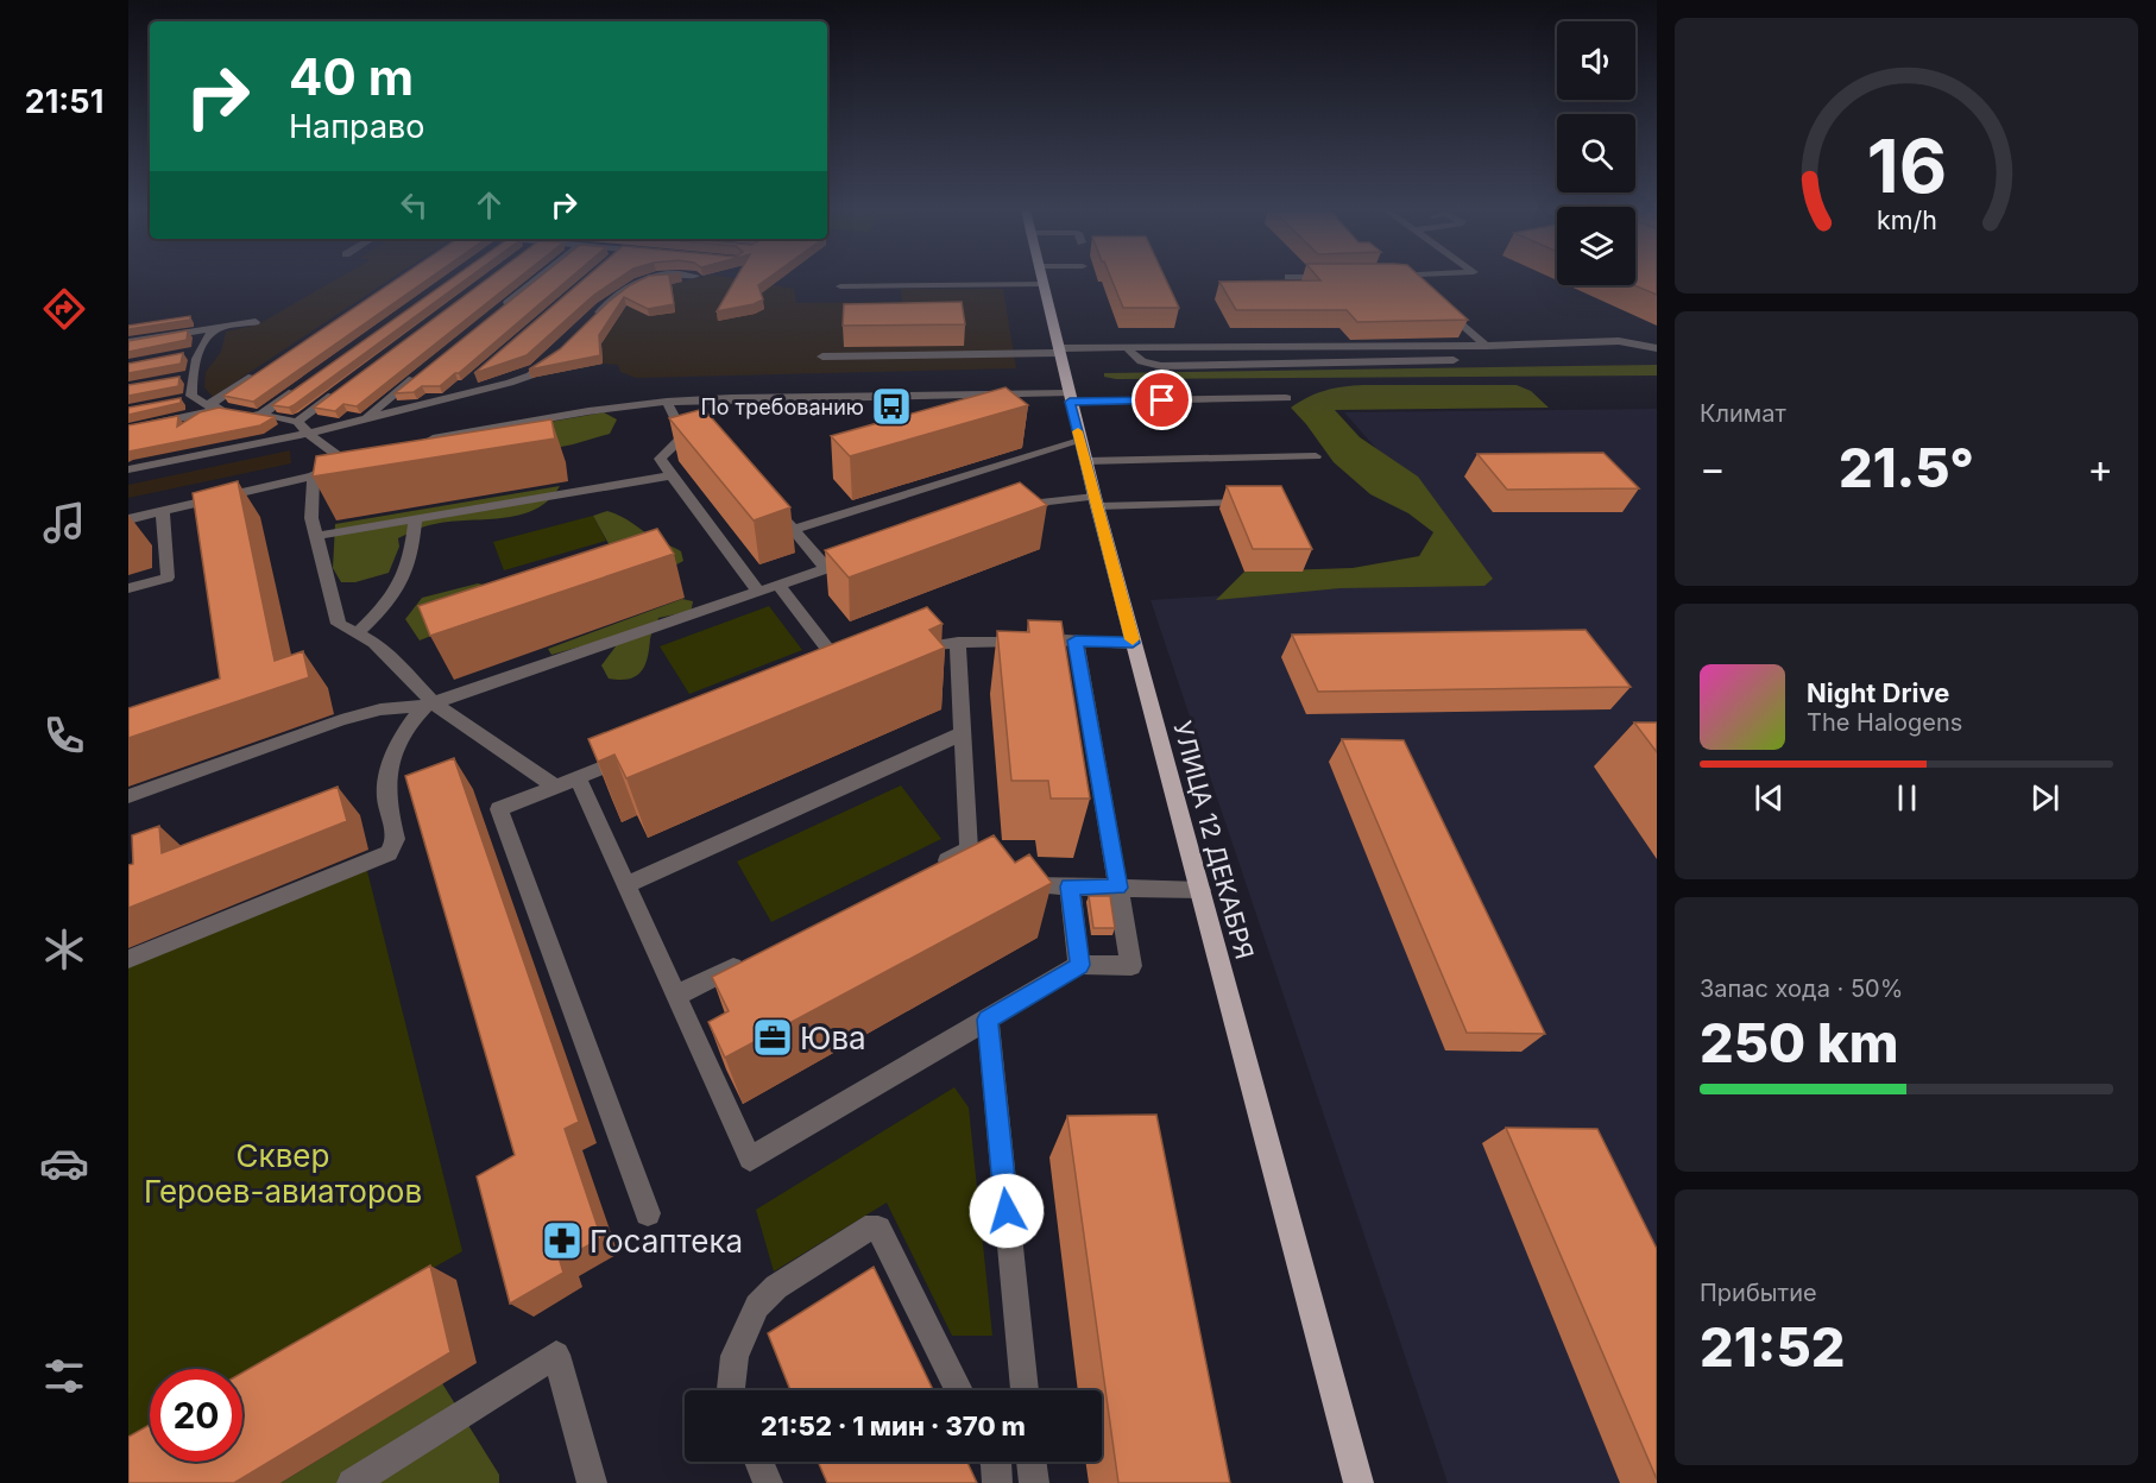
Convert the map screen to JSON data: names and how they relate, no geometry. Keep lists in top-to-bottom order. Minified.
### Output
{"streets":{"main road":["УЛИЦА 12 ДЕКАБРЯ"]},"parks":["Сквер Героев-авиаторов"],"places":{"bus stop":["По требованию"],"office":["Юва"],"pharmacy":["Госаптека"]},"page":{"tabs":"21:51","turn":["40 m","Направо"],"tile":["Климат",["Запас хода · 50%","250 km"],["Прибытие","21:52"]],"heat":["−","21.5°","+"],"song":["Night Drive","The Halogens"],"limit":"20","trip":"21:52 · 1 мин · 370 m","gauge":["16","km/h"]}}
